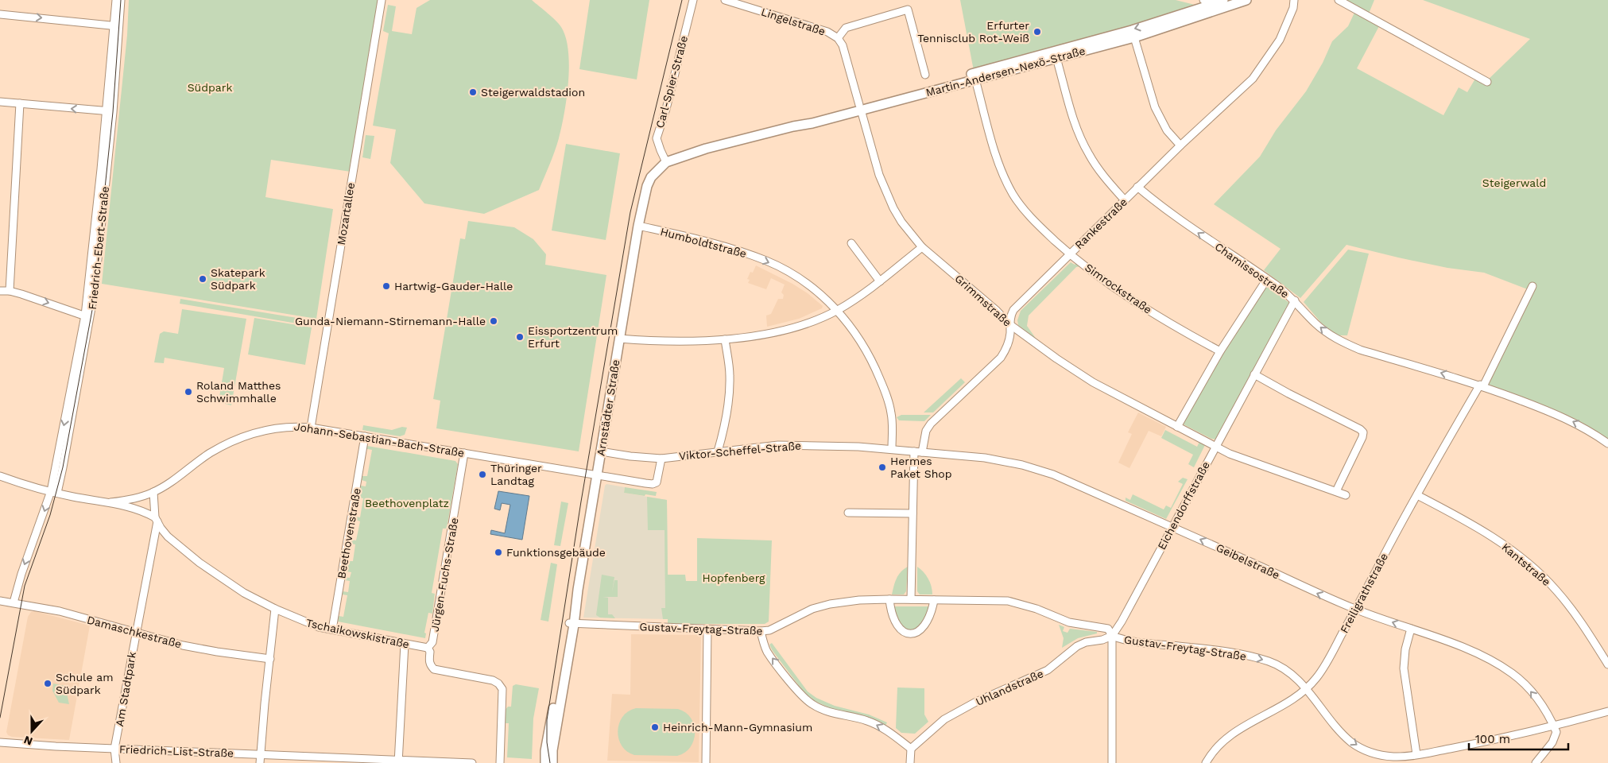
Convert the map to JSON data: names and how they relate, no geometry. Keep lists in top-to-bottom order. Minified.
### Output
{"streets":{"main road":["Martin-Andersen-Nexö-Straße","Arnstädter Straße"],"street":["Lingelstraße","Carl-Spier-Straße","Mozartallee","Rankestraße","Humboldtstraße","Friedrich-Ebert-Straße","Chamissostraße","Simrockstraße","Grimmstraße","Johann-Sebastian-Bach-Straße","Viktor-Scheffel-Straße","Eichendorffstraße","Beethovenstraße","Geibelstraße","Kantstraße","Jürgen-Fuchs-Straße","Freiligrathstraße","Gustav-Freytag-Straße","Damaschkestraße","Tschaikowskistraße","Uhlandstraße","Am Stadtpark","Friedrich-List-Straße"]},"crossings":[["Lingelstraße","Martin-Andersen-Nexö-Straße"],["Lingelstraße","Grimmstraße"],["Martin-Andersen-Nexö-Straße","Carl-Spier-Straße"],["Martin-Andersen-Nexö-Straße","Simrockstraße"],["Martin-Andersen-Nexö-Straße","Grimmstraße"],["Martin-Andersen-Nexö-Straße","Arnstädter Straße"],["Carl-Spier-Straße","Arnstädter Straße"],["Mozartallee","Johann-Sebastian-Bach-Straße"],["Rankestraße","Chamissostraße"],["Rankestraße","Simrockstraße"],["Rankestraße","Grimmstraße"],["Rankestraße","Geibelstraße"],["Humboldtstraße","Arnstädter Straße"],["Humboldtstraße","Viktor-Scheffel-Straße"],["Friedrich-Ebert-Straße","Damaschkestraße"],["Chamissostraße","Eichendorffstraße"],["Chamissostraße","Freiligrathstraße"],["Grimmstraße","Eichendorffstraße"],["Arnstädter Straße","Johann-Sebastian-Bach-Straße"],["Arnstädter Straße","Viktor-Scheffel-Straße"],["Arnstädter Straße","Gustav-Freytag-Straße"],["Johann-Sebastian-Bach-Straße","Beethovenstraße"],["Johann-Sebastian-Bach-Straße","Jürgen-Fuchs-Straße"],["Viktor-Scheffel-Straße","Geibelstraße"],["Eichendorffstraße","Geibelstraße"],["Eichendorffstraße","Gustav-Freytag-Straße"],["Eichendorffstraße","Uhlandstraße"],["Beethovenstraße","Tschaikowskistraße"],["Geibelstraße","Freiligrathstraße"],["Geibelstraße","Gustav-Freytag-Straße"],["Kantstraße","Freiligrathstraße"],["Jürgen-Fuchs-Straße","Tschaikowskistraße"],["Freiligrathstraße","Gustav-Freytag-Straße"],["Gustav-Freytag-Straße","Uhlandstraße"],["Damaschkestraße","Am Stadtpark"],["Tschaikowskistraße","Am Stadtpark"],["Am Stadtpark","Friedrich-List-Straße"]],"one_way":["Humboldtstraße","Chamissostraße","Geibelstraße"],"parks":["Südpark","Steigerwald","Beethovenplatz","Hopfenberg"],"places":["Erfurter Tennisclub Rot-Weiß","Steigerwaldstadion","Skatepark Südpark","Hartwig-Gauder-Halle","Gunda-Niemann-Stirnemann-Halle","Eissportzentrum Erfurt","Roland Matthes Schwimmhalle","Hermes Paket Shop","Thüringer Landtag","Funktionsgebäude","Schule am Südpark","Heinrich-Mann-Gymnasium"],"scale_bar":"100 m","north":"bottom"}
